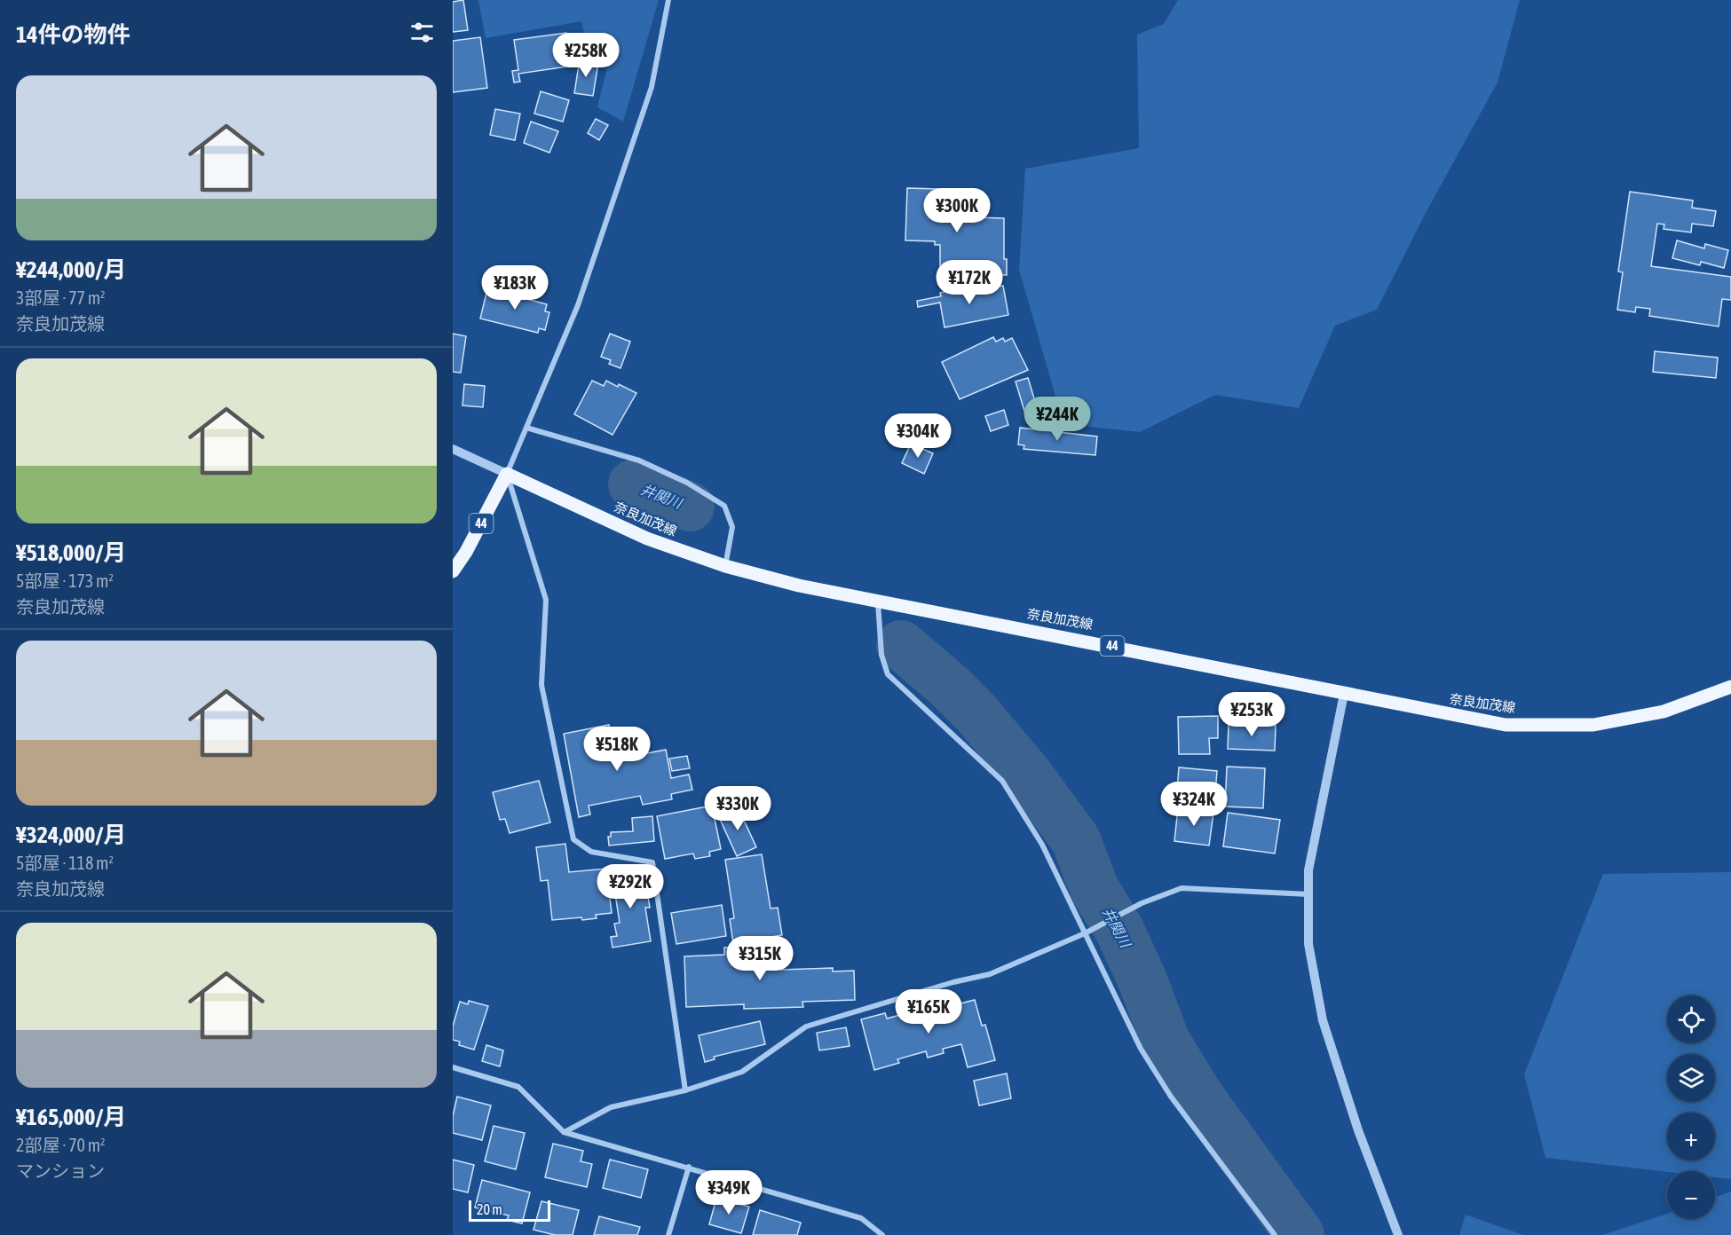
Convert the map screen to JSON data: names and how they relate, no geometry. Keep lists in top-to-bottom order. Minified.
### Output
{"streets":{"main road":["奈良加茂線","44"]},"crossings":[["奈良加茂線","44"]],"water":["井関川"],"scale_bar":"20 m","page":{"heading":"14件の物件","price":["¥258K","¥300K","¥172K","¥183K","¥244K","¥304K","¥253K","¥518K","¥324K","¥330K","¥292K","¥315K","¥165K","¥349K"],"list":[{"name":"¥244,000/月","note":"3部屋 · 77 m² · 奈良加茂線"},{"name":"¥518,000/月","note":"5部屋 · 173 m² · 奈良加茂線"},{"name":"¥324,000/月","note":"5部屋 · 118 m² · 奈良加茂線"},{"name":"¥165,000/月","note":"2部屋 · 70 m² · マンション"}],"map_buttons":["+","−"],"scale":"20 m"}}
